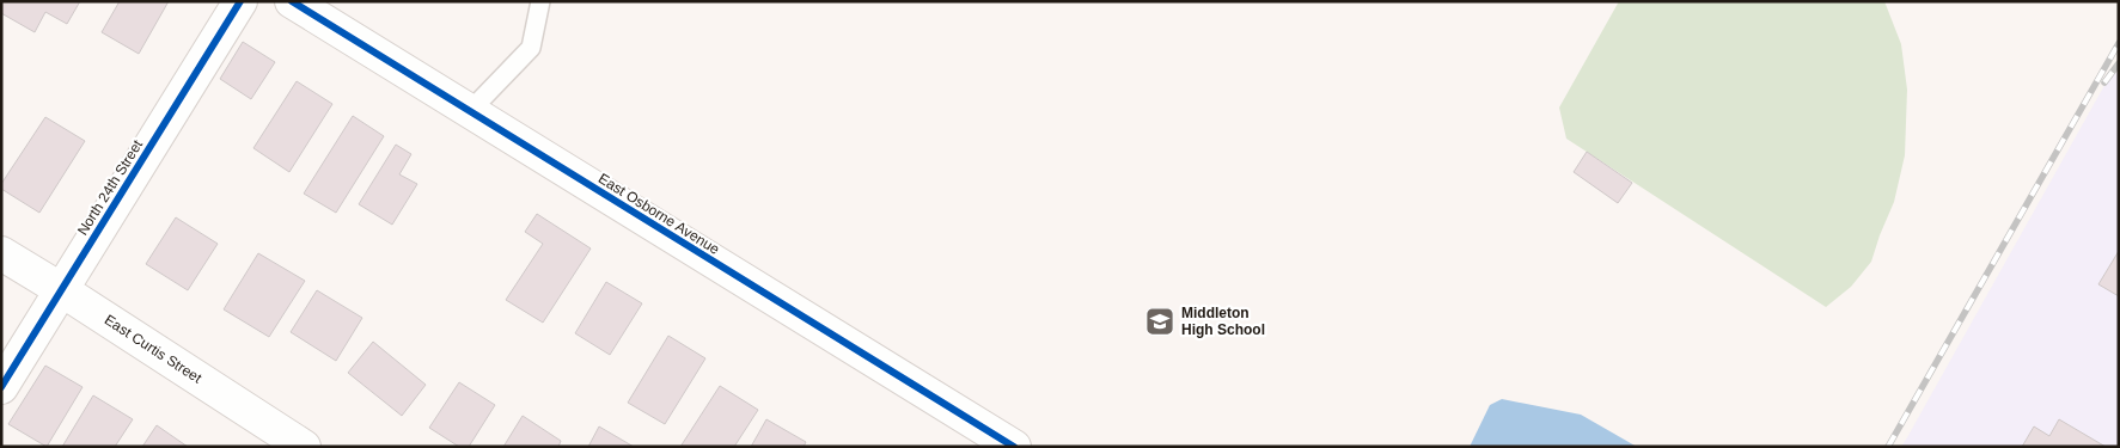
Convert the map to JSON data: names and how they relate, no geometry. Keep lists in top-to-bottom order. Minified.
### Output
{"streets":{"street":["North 24th Street","East Osborne Avenue","East Curtis Street"]},"crossings":[["North 24th Street","East Curtis Street"]],"places":{"school or university":["Middleton High School"]}}
